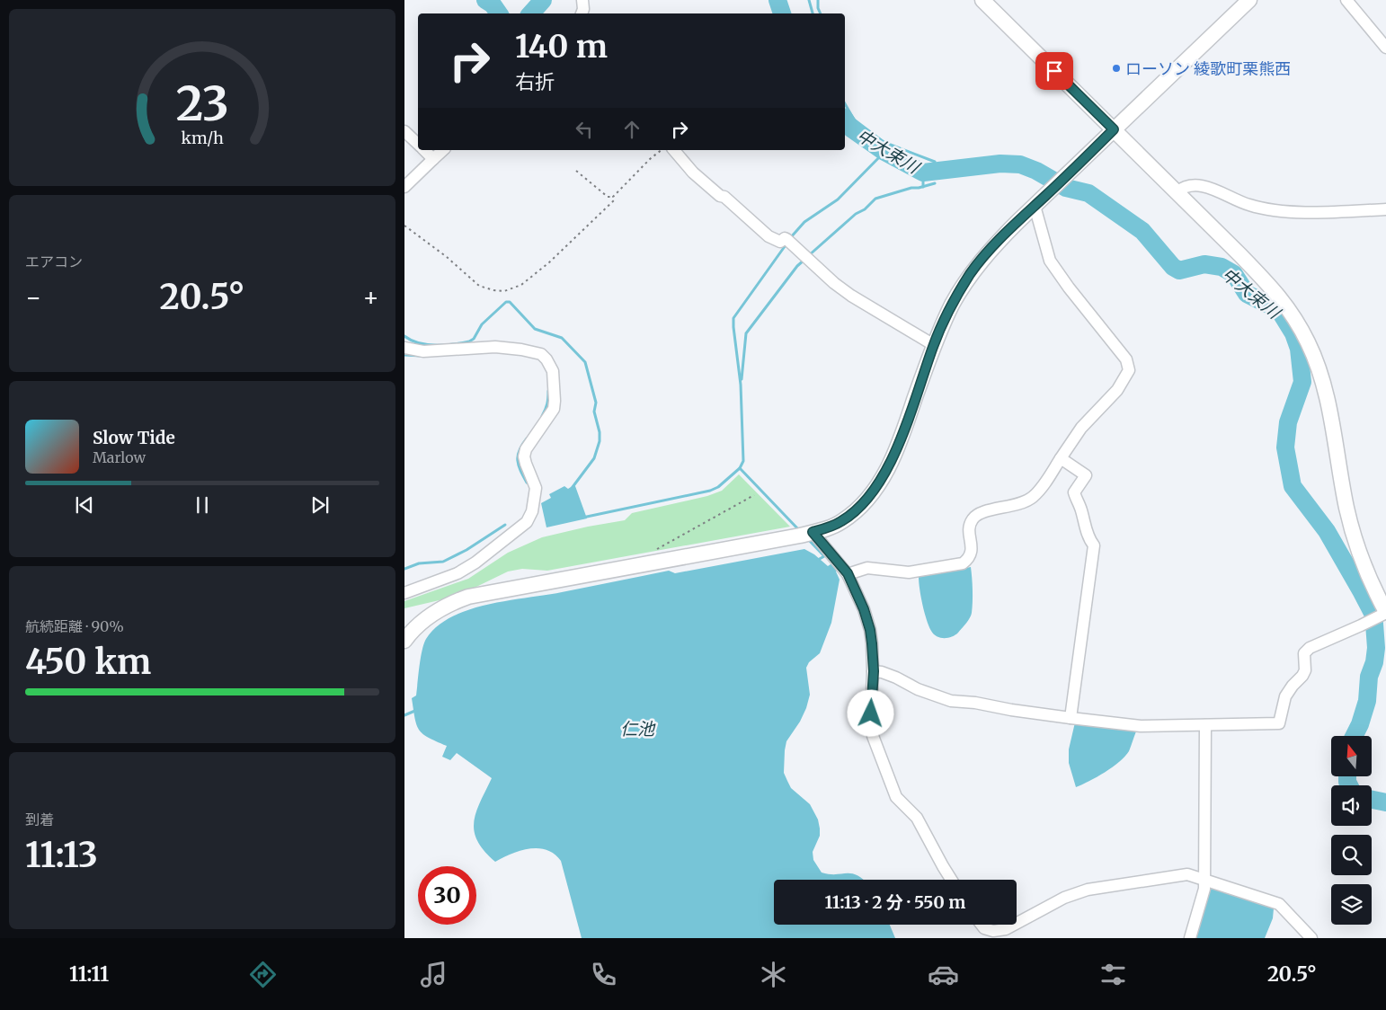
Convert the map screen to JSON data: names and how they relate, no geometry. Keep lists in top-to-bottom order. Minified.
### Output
{"water":["中大束川","仁池"],"places":["ローソン 綾歌町栗熊西"],"north":"top","page":{"turn":["140 m","右折"],"tile":["エアコン",["航続距離 · 90%","450 km"],["到着","11:13"]],"heat":["−","20.5°","+"],"song":["Slow Tide","Marlow"],"limit":"30","trip":"11:13 · 2 分 · 550 m","tabs":["11:11","20.5°"],"gauge":["23","km/h"]}}
